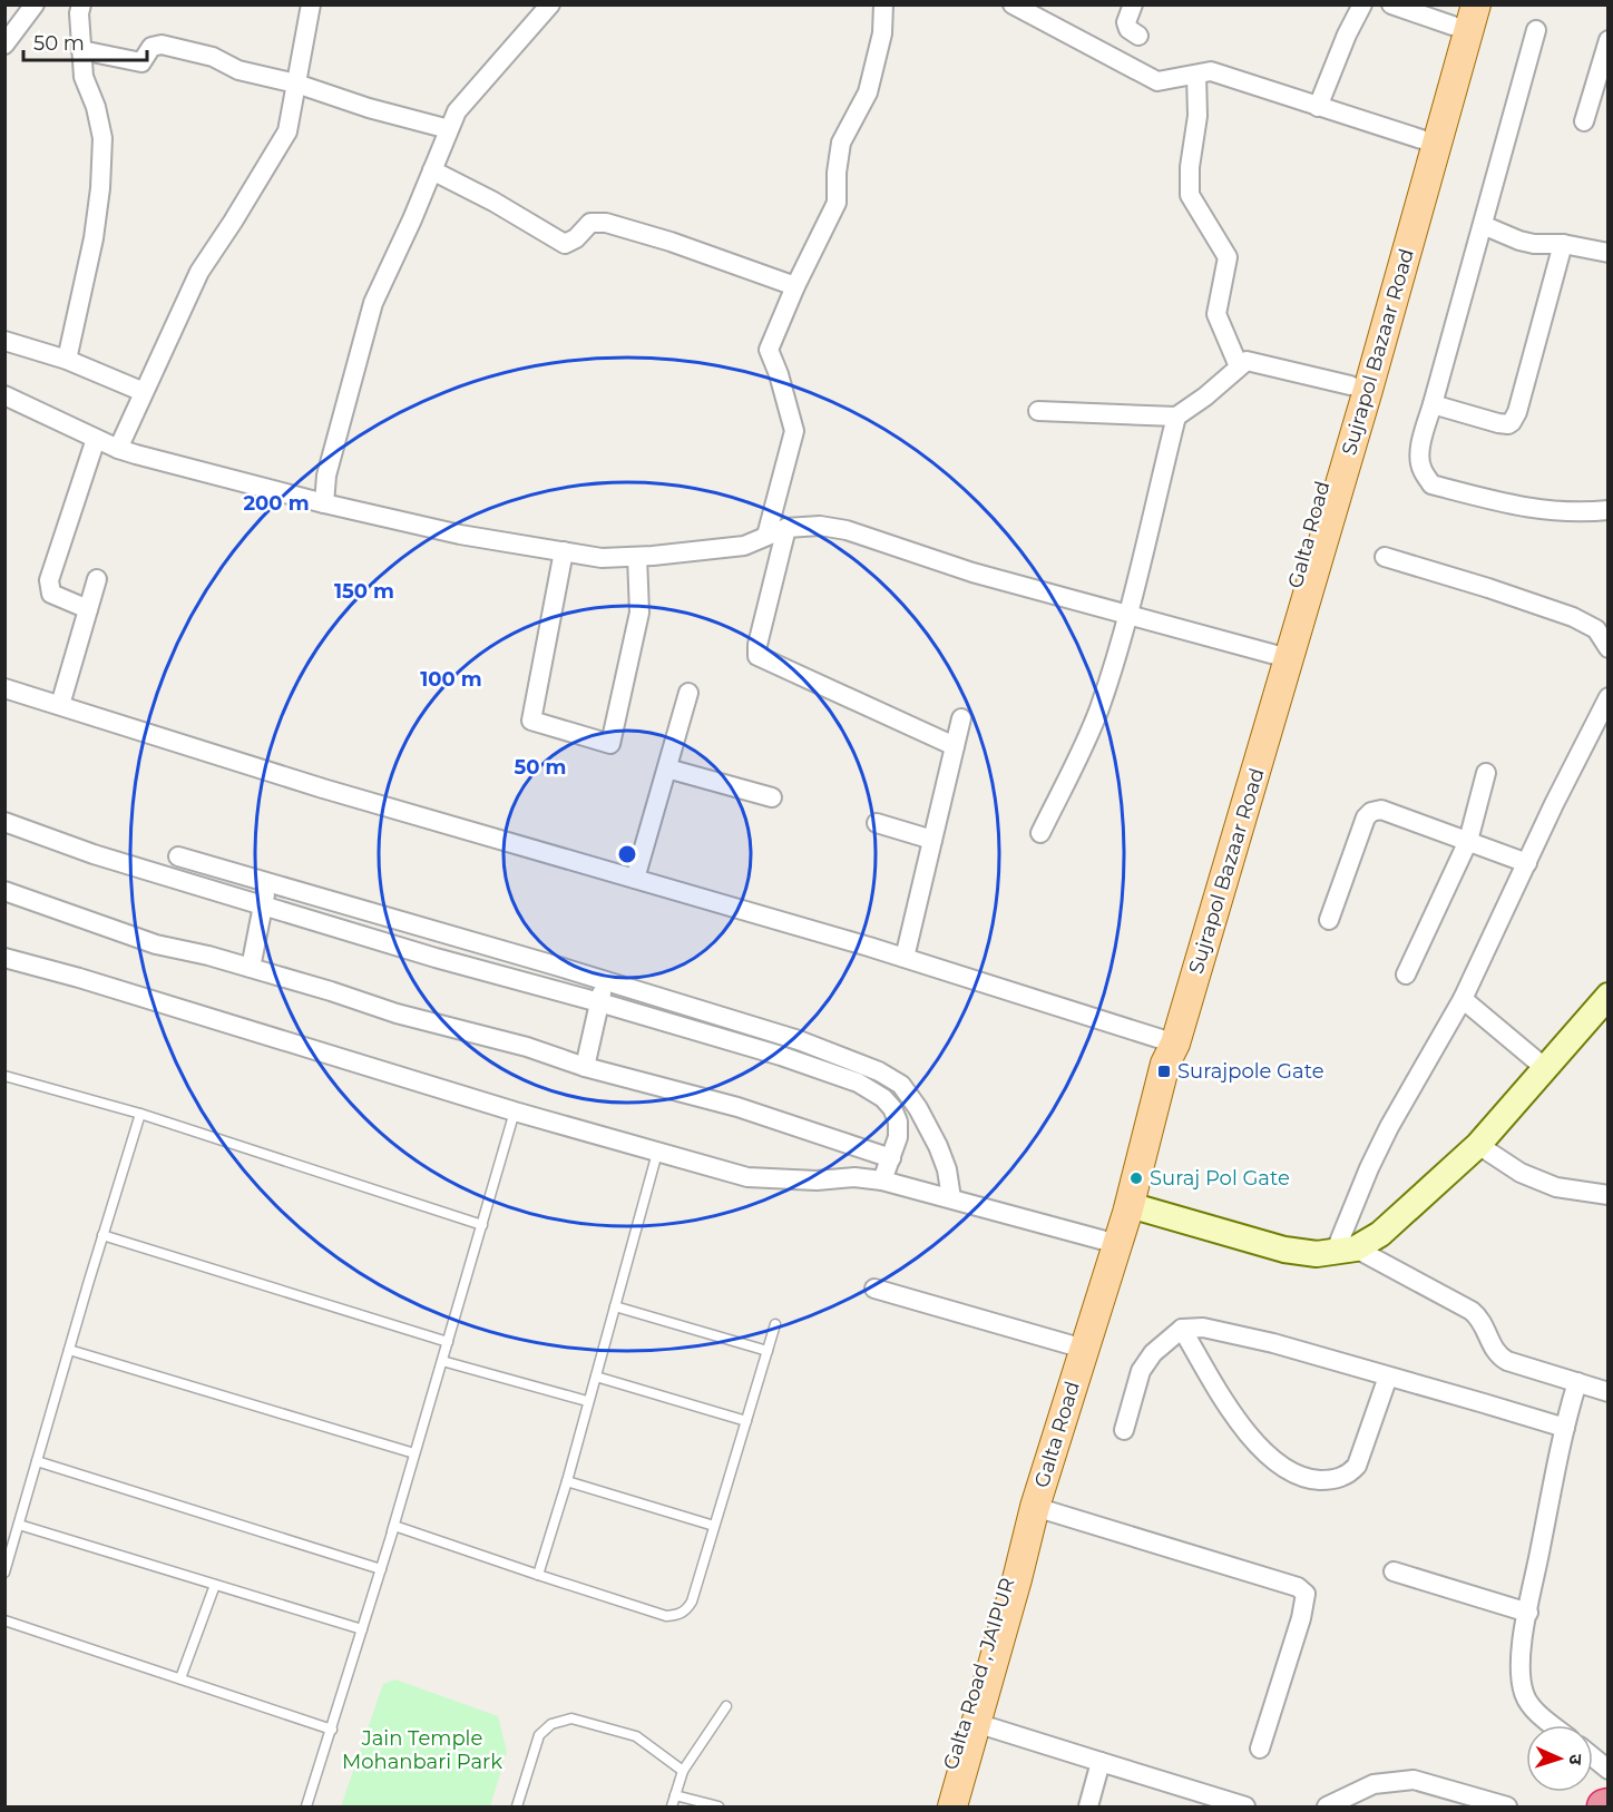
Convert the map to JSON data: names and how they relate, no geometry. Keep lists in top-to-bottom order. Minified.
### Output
{"streets":{"main road":["Sujrapol Bazaar Road","Galta Road","Galta Road , JAIPUR"]},"crossings":[["Sujrapol Bazaar Road","Galta Road"],["Galta Road","Galta Road , JAIPUR"]],"parks":["Jain Temple Mohanbari Park"],"places":{"transit":["Surajpole Gate"],"other":["Suraj Pol Gate"]},"scale_bar":"50 m","north":"right","rings":["200 m","150 m","100 m","50 m"]}
